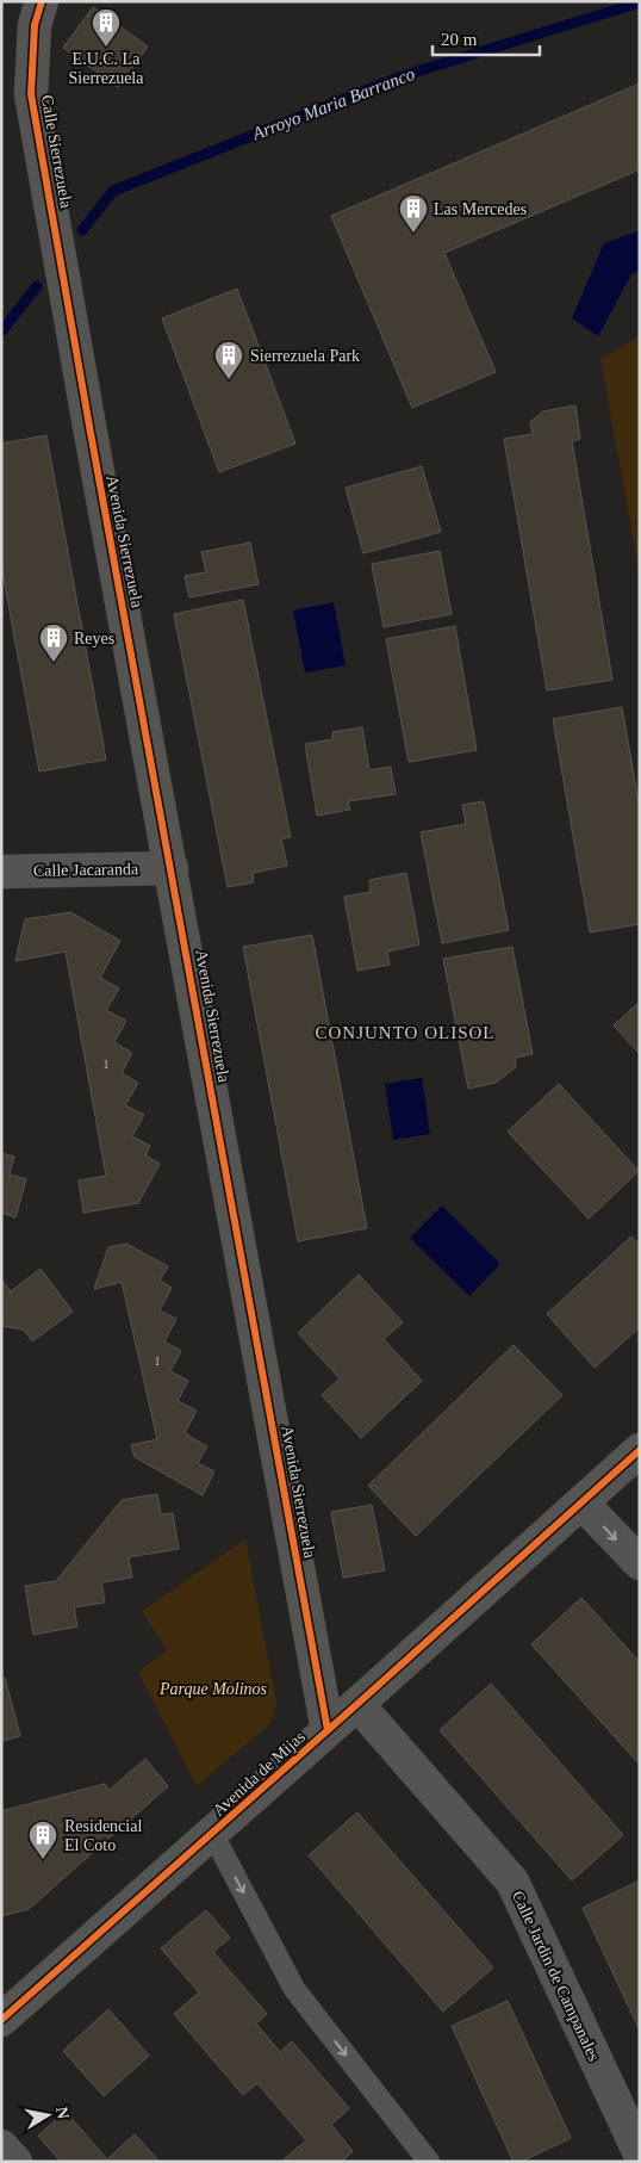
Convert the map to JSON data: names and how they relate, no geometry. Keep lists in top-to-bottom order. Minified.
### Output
{"streets":{"street":["Calle Sierrezuela","Avenida Sierrezuela","Calle Jacaranda","Avenida de Mijas","Calle Jardin de Campanales"]},"crossings":[["Calle Sierrezuela","Avenida Sierrezuela"],["Avenida Sierrezuela","Calle Jacaranda"],["Avenida Sierrezuela","Avenida de Mijas"],["Avenida de Mijas","Calle Jardin de Campanales"]],"districts":["CONJUNTO OLISOL"],"water":["Arroyo Maria Barranco"],"parks":["Parque Molinos"],"places":{"building":["E.U.C. La Sierrezuela","Las Mercedes","Sierrezuela Park","Reyes","Residencial El Coto"]},"house_numbers":["1","1"],"scale_bar":"20 m","north":"right"}
